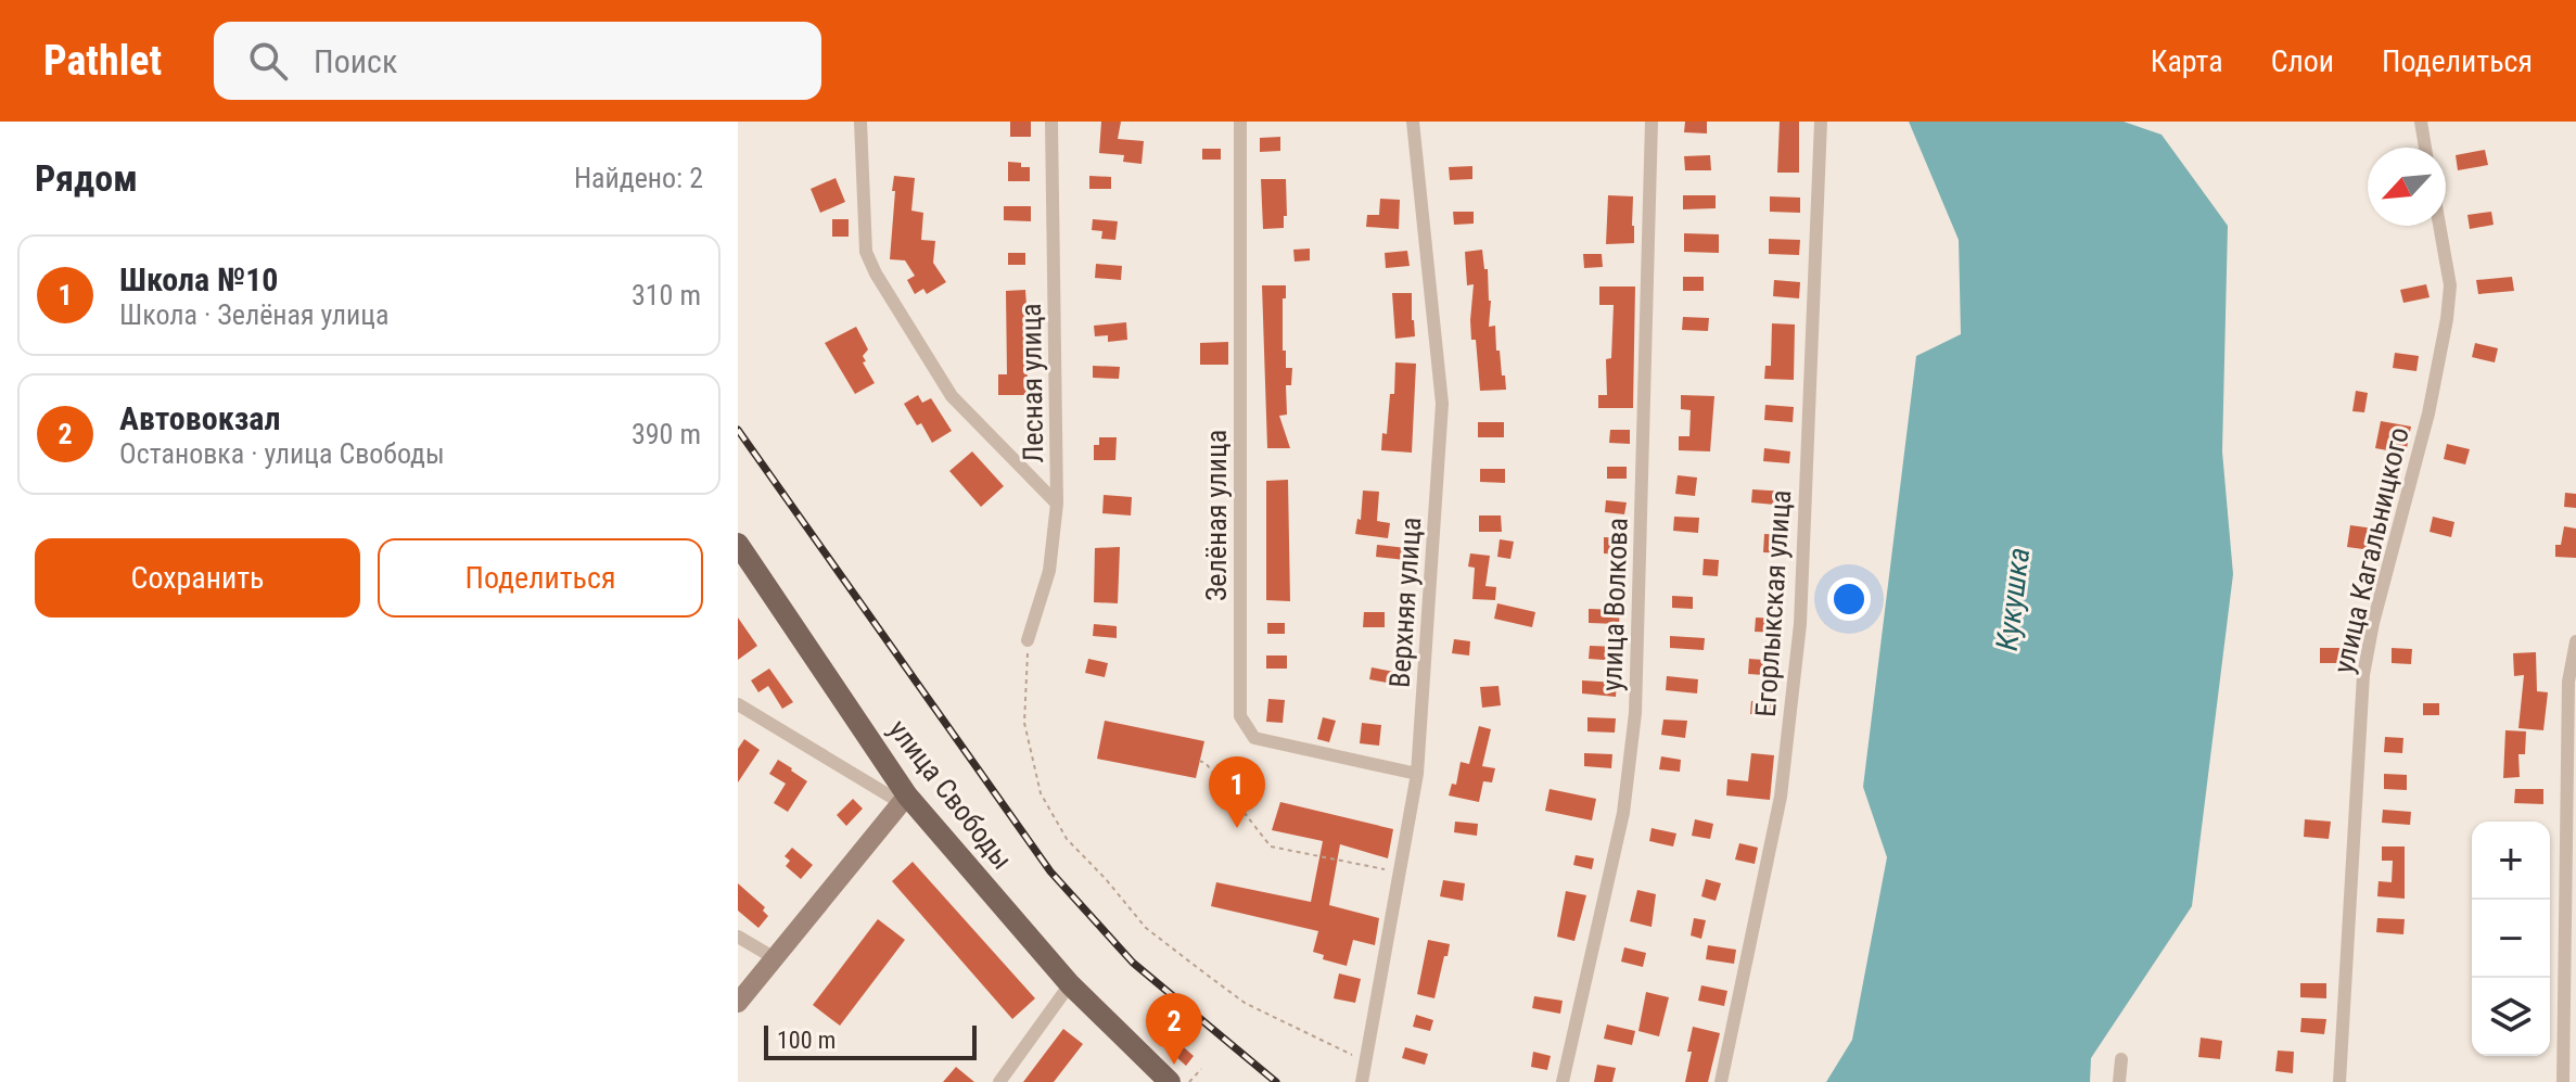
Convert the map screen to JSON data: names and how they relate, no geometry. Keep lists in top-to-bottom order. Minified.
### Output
{"streets":{"main road":["улица Свободы"],"street":["Лесная улица","Зелёная улица","улица Кагальницкого","Верхняя улица","Егорлыкская улица","улица Волкова"]},"crossings":[["Зелёная улица","Верхняя улица"]],"water":["Кукушка"],"scale_bar":"100 m","north":"bottom left","page":{"header":"Pathlet","search":"Поиск","nav":["Карта","Слои","Поделиться"],"heading":["Рядом","Найдено: 2"],"list":[{"mark":"1","name":"Школа №10","note":"Школа · Зелёная улица","value":"310 m"},{"mark":"2","name":"Автовокзал","note":"Остановка · улица Свободы","value":"390 m"}],"buttons":["Сохранить","Поделиться"],"pins":["1","2"],"map_buttons":["+","−"],"scale":"100 m"}}
